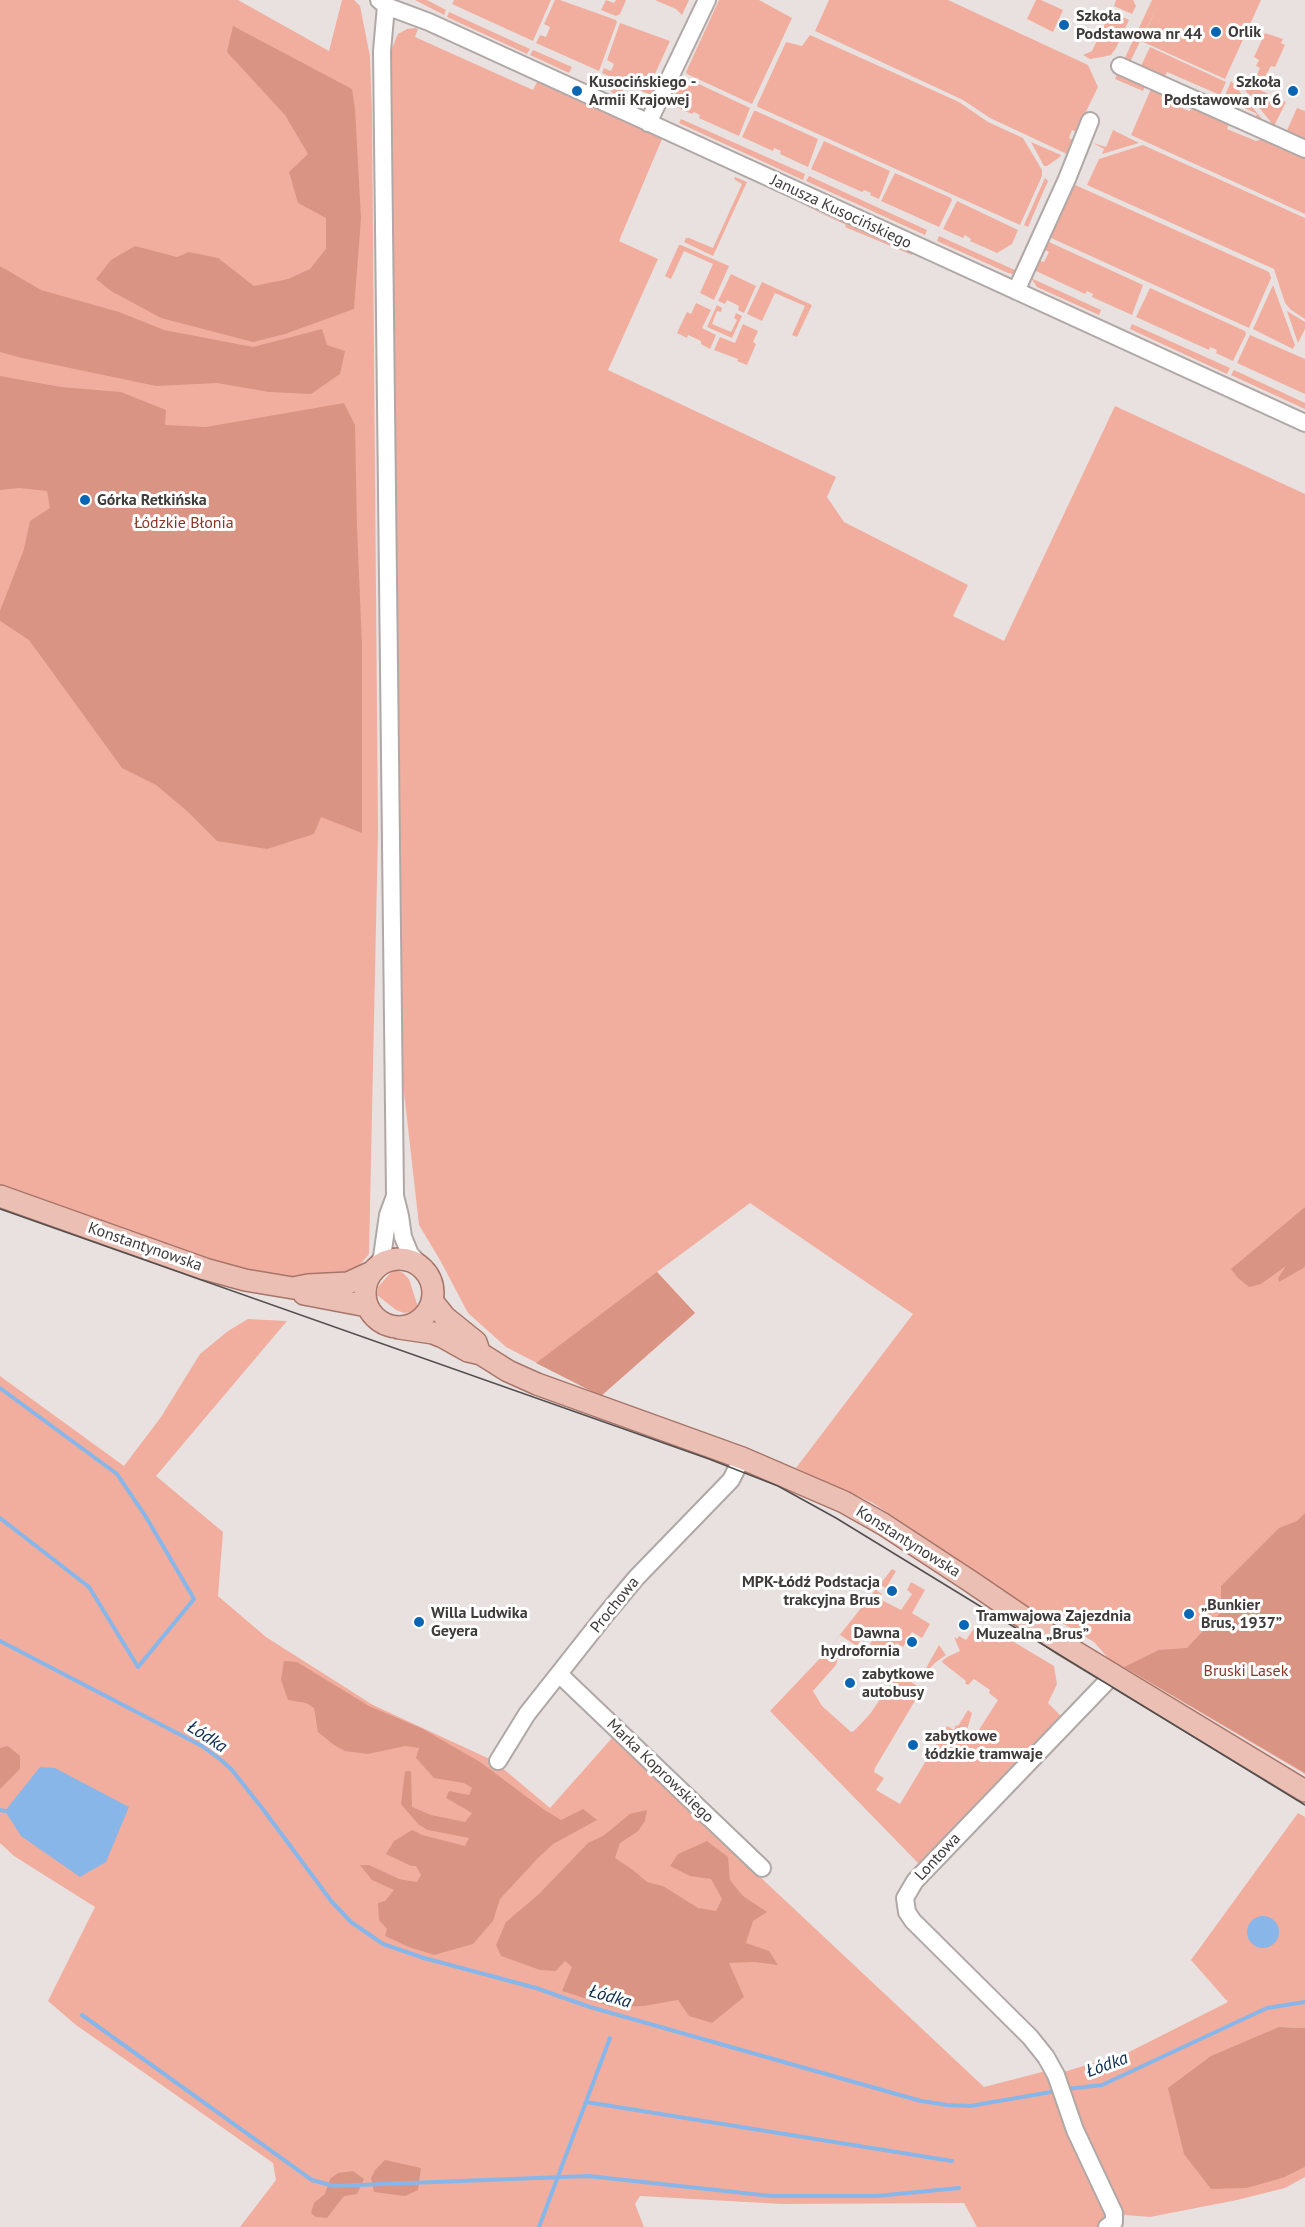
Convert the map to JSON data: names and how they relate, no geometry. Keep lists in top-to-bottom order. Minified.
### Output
{"streets":{"main road":["Konstantynowska"],"street":["Janusza Kusocińskiego","Prochowa","Marka Koprowskiego","Lontowa"]},"crossings":[["Konstantynowska","Prochowa"],["Konstantynowska","Lontowa"],["Prochowa","Marka Koprowskiego"]],"water":["Łódka"],"parks":["Łódzkie Błonia","Bruski Lasek"],"places":["Szkoła Podstawowa nr 44","Orlik","Kusocińskiego - Armii Krajowej","Szkoła Podstawowa nr 6","Górka Retkińska","MPK-Łódź Podstacja trakcyjna Brus","„Bunkier Brus, 1937”","Willa Ludwika Geyera","Tramwajowa Zajezdnia Muzealna „Brus”","Dawna hydrofornia","zabytkowe autobusy","zabytkowe łódzkie tramwaje"]}
